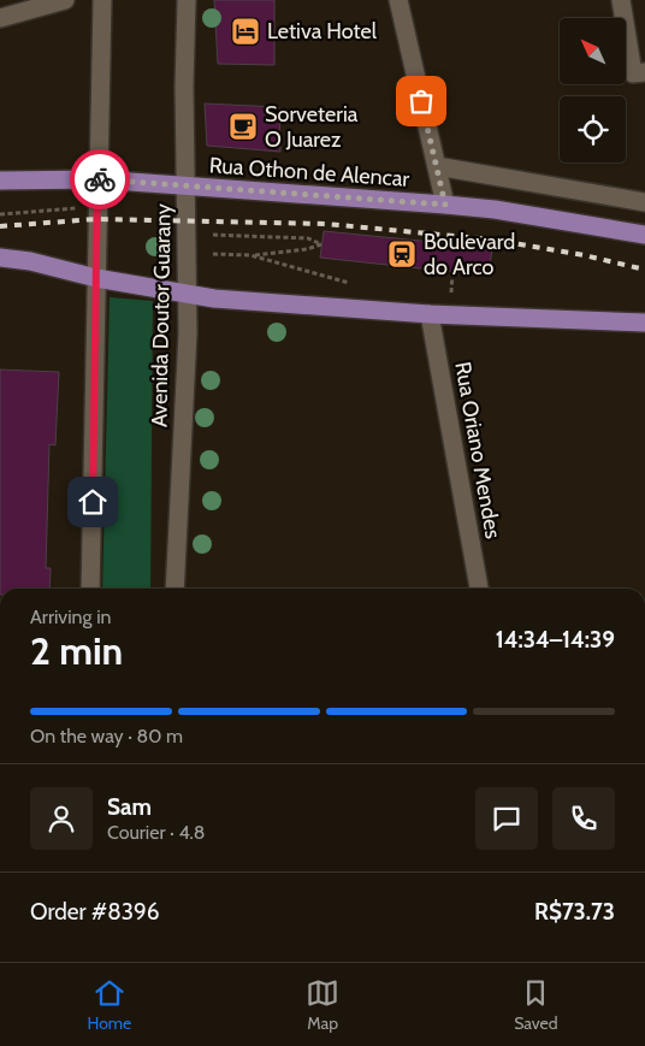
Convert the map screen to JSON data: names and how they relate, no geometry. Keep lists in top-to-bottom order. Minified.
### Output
{"streets":{"main road":["Rua Othon de Alencar","Avenida Doutor Guarany","Rua Oriano Mendes"]},"crossings":[["Rua Othon de Alencar","Avenida Doutor Guarany"]],"places":{"hotel":["Letiva Hotel"],"cafe":["Sorveteria O Juarez"],"station":["Boulevard do Arco"]},"north":"top left","page":{"heading":["2 min","Arriving in","14:34–14:39"],"panel":["Sam","Courier · 4.8","Order #8396","R$73.73"],"bar":"On the way · 80 m","tabs":["Home","Map","Saved"]}}
